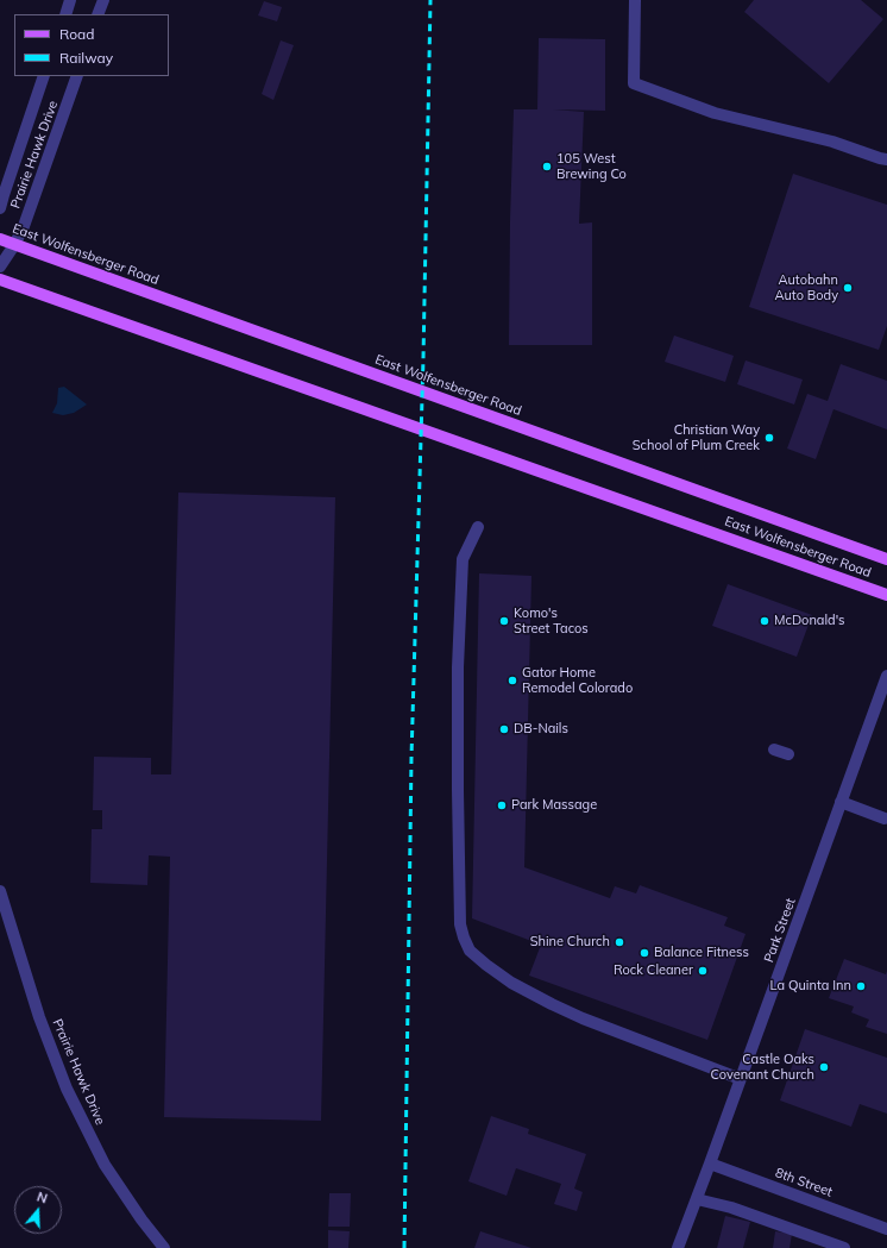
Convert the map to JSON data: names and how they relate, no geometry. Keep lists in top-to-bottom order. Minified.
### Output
{"streets":{"main road":["East Wolfensberger Road"],"street":["Prairie Hawk Drive","Park Street","8th Street"]},"crossings":[["Prairie Hawk Drive","East Wolfensberger Road"],["Park Street","8th Street"]],"places":["105 West Brewing Co","Autobahn Auto Body","Christian Way School of Plum Creek","Komo's Street Tacos","McDonald's","Gator Home Remodel Colorado","DB-Nails","Park Massage","Shine Church","Balance Fitness","Rock Cleaner","La Quinta Inn","Castle Oaks Covenant Church"],"legend":["Road","Railway"],"north":"top"}
